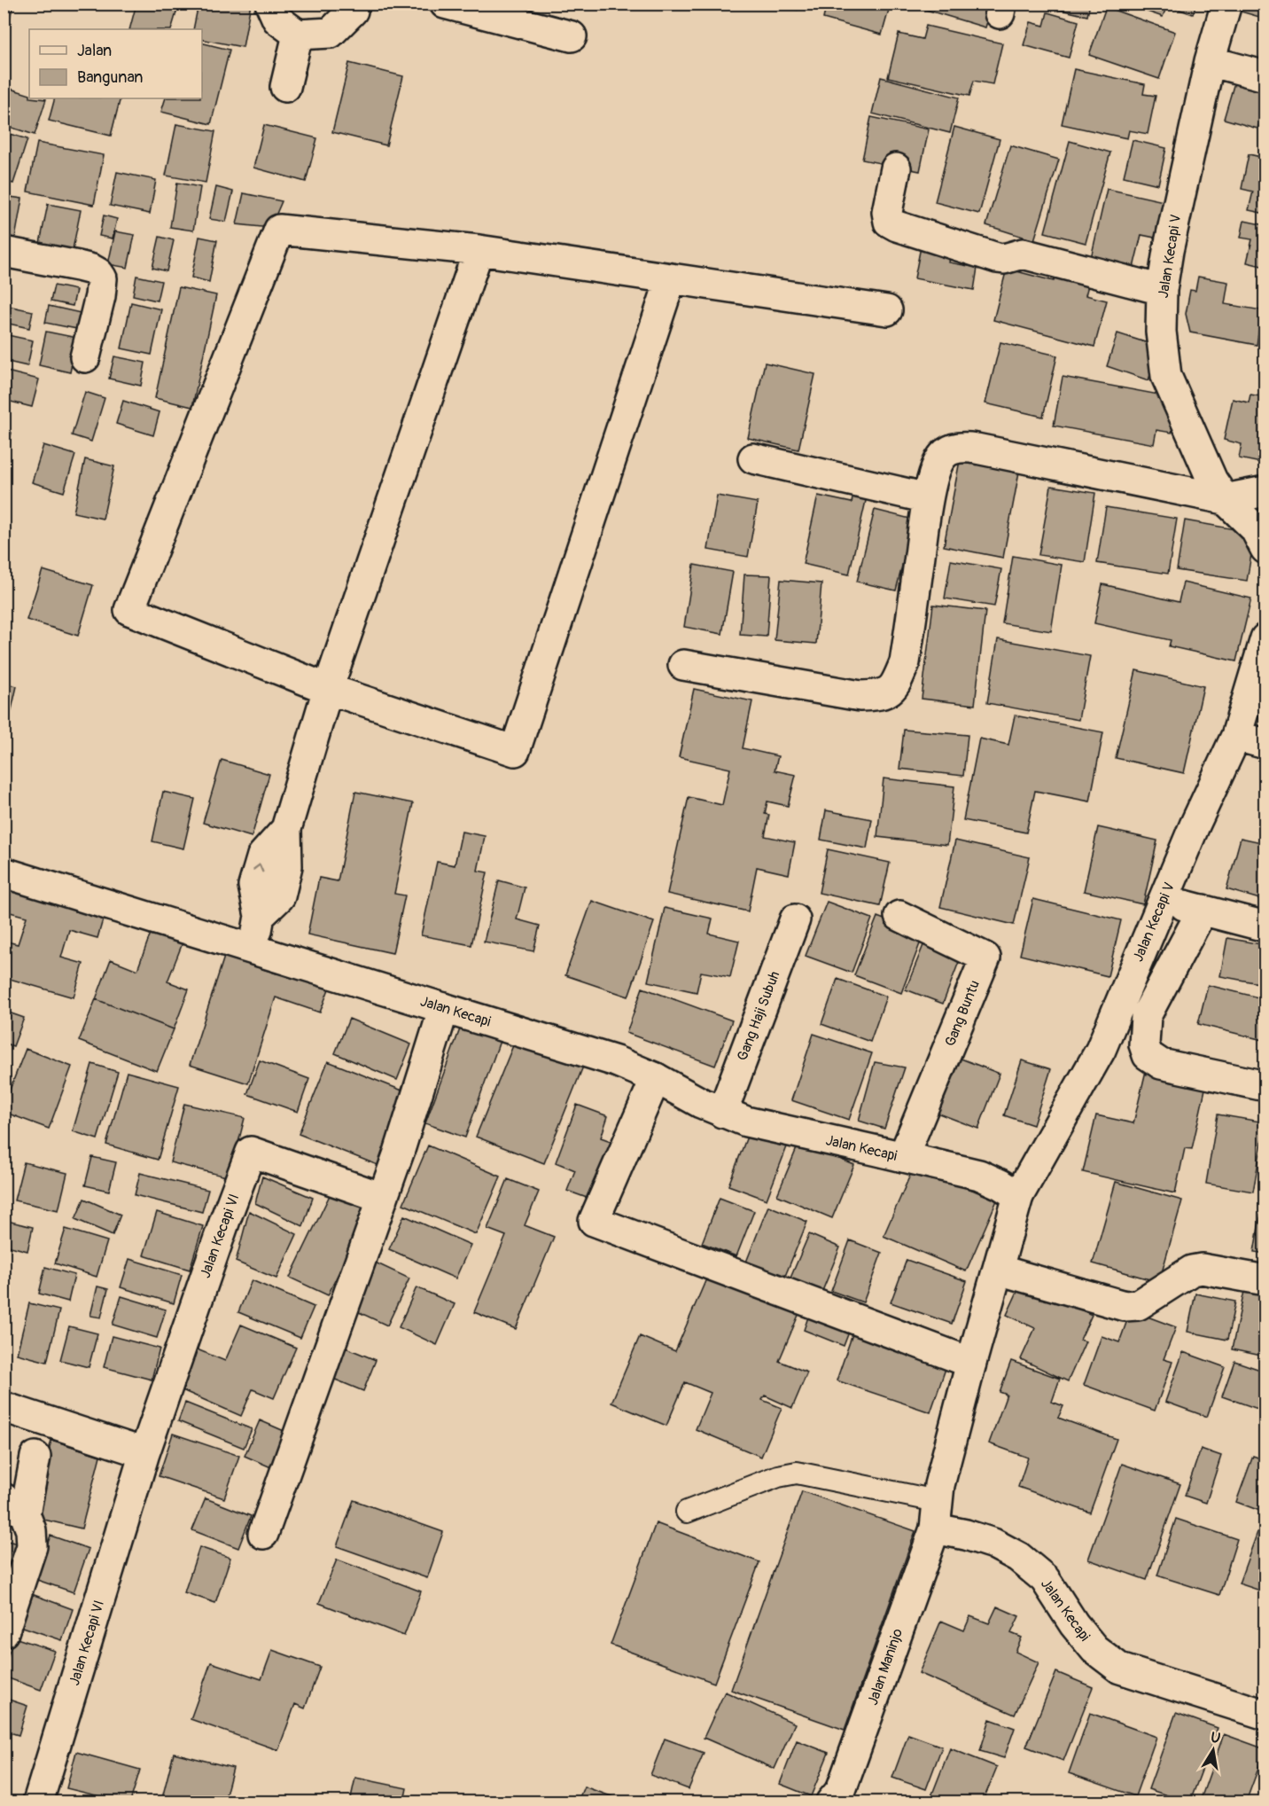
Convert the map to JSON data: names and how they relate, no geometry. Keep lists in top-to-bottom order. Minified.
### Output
{"streets":{"street":["Jalan Kecapi V","Jalan Kecapi","Gang Buntu","Gang Haji Subuh","Jalan Kecapi VI","Jalan Maninjo"]},"crossings":[["Jalan Kecapi V","Jalan Kecapi"],["Jalan Kecapi","Gang Buntu"],["Jalan Kecapi","Gang Haji Subuh"],["Jalan Kecapi","Jalan Maninjo"]],"legend":["Jalan","Bangunan"],"north":"top"}
